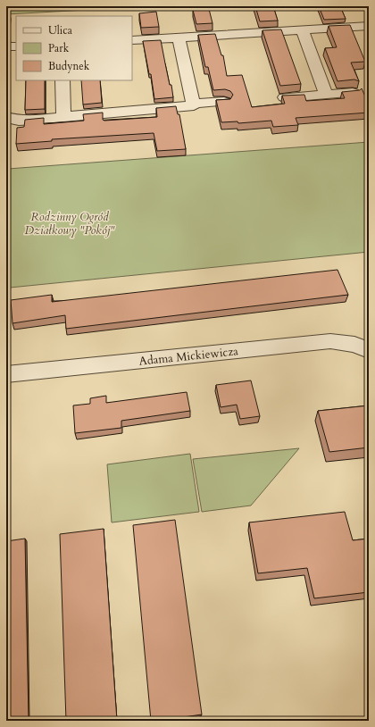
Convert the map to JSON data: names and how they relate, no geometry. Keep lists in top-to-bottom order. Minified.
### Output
{"streets":{"street":["Adama Mickiewicza"]},"parks":["Rodzinny Ogród Działkowy \"Pokój\""],"legend":["Ulica","Park","Budynek"]}
